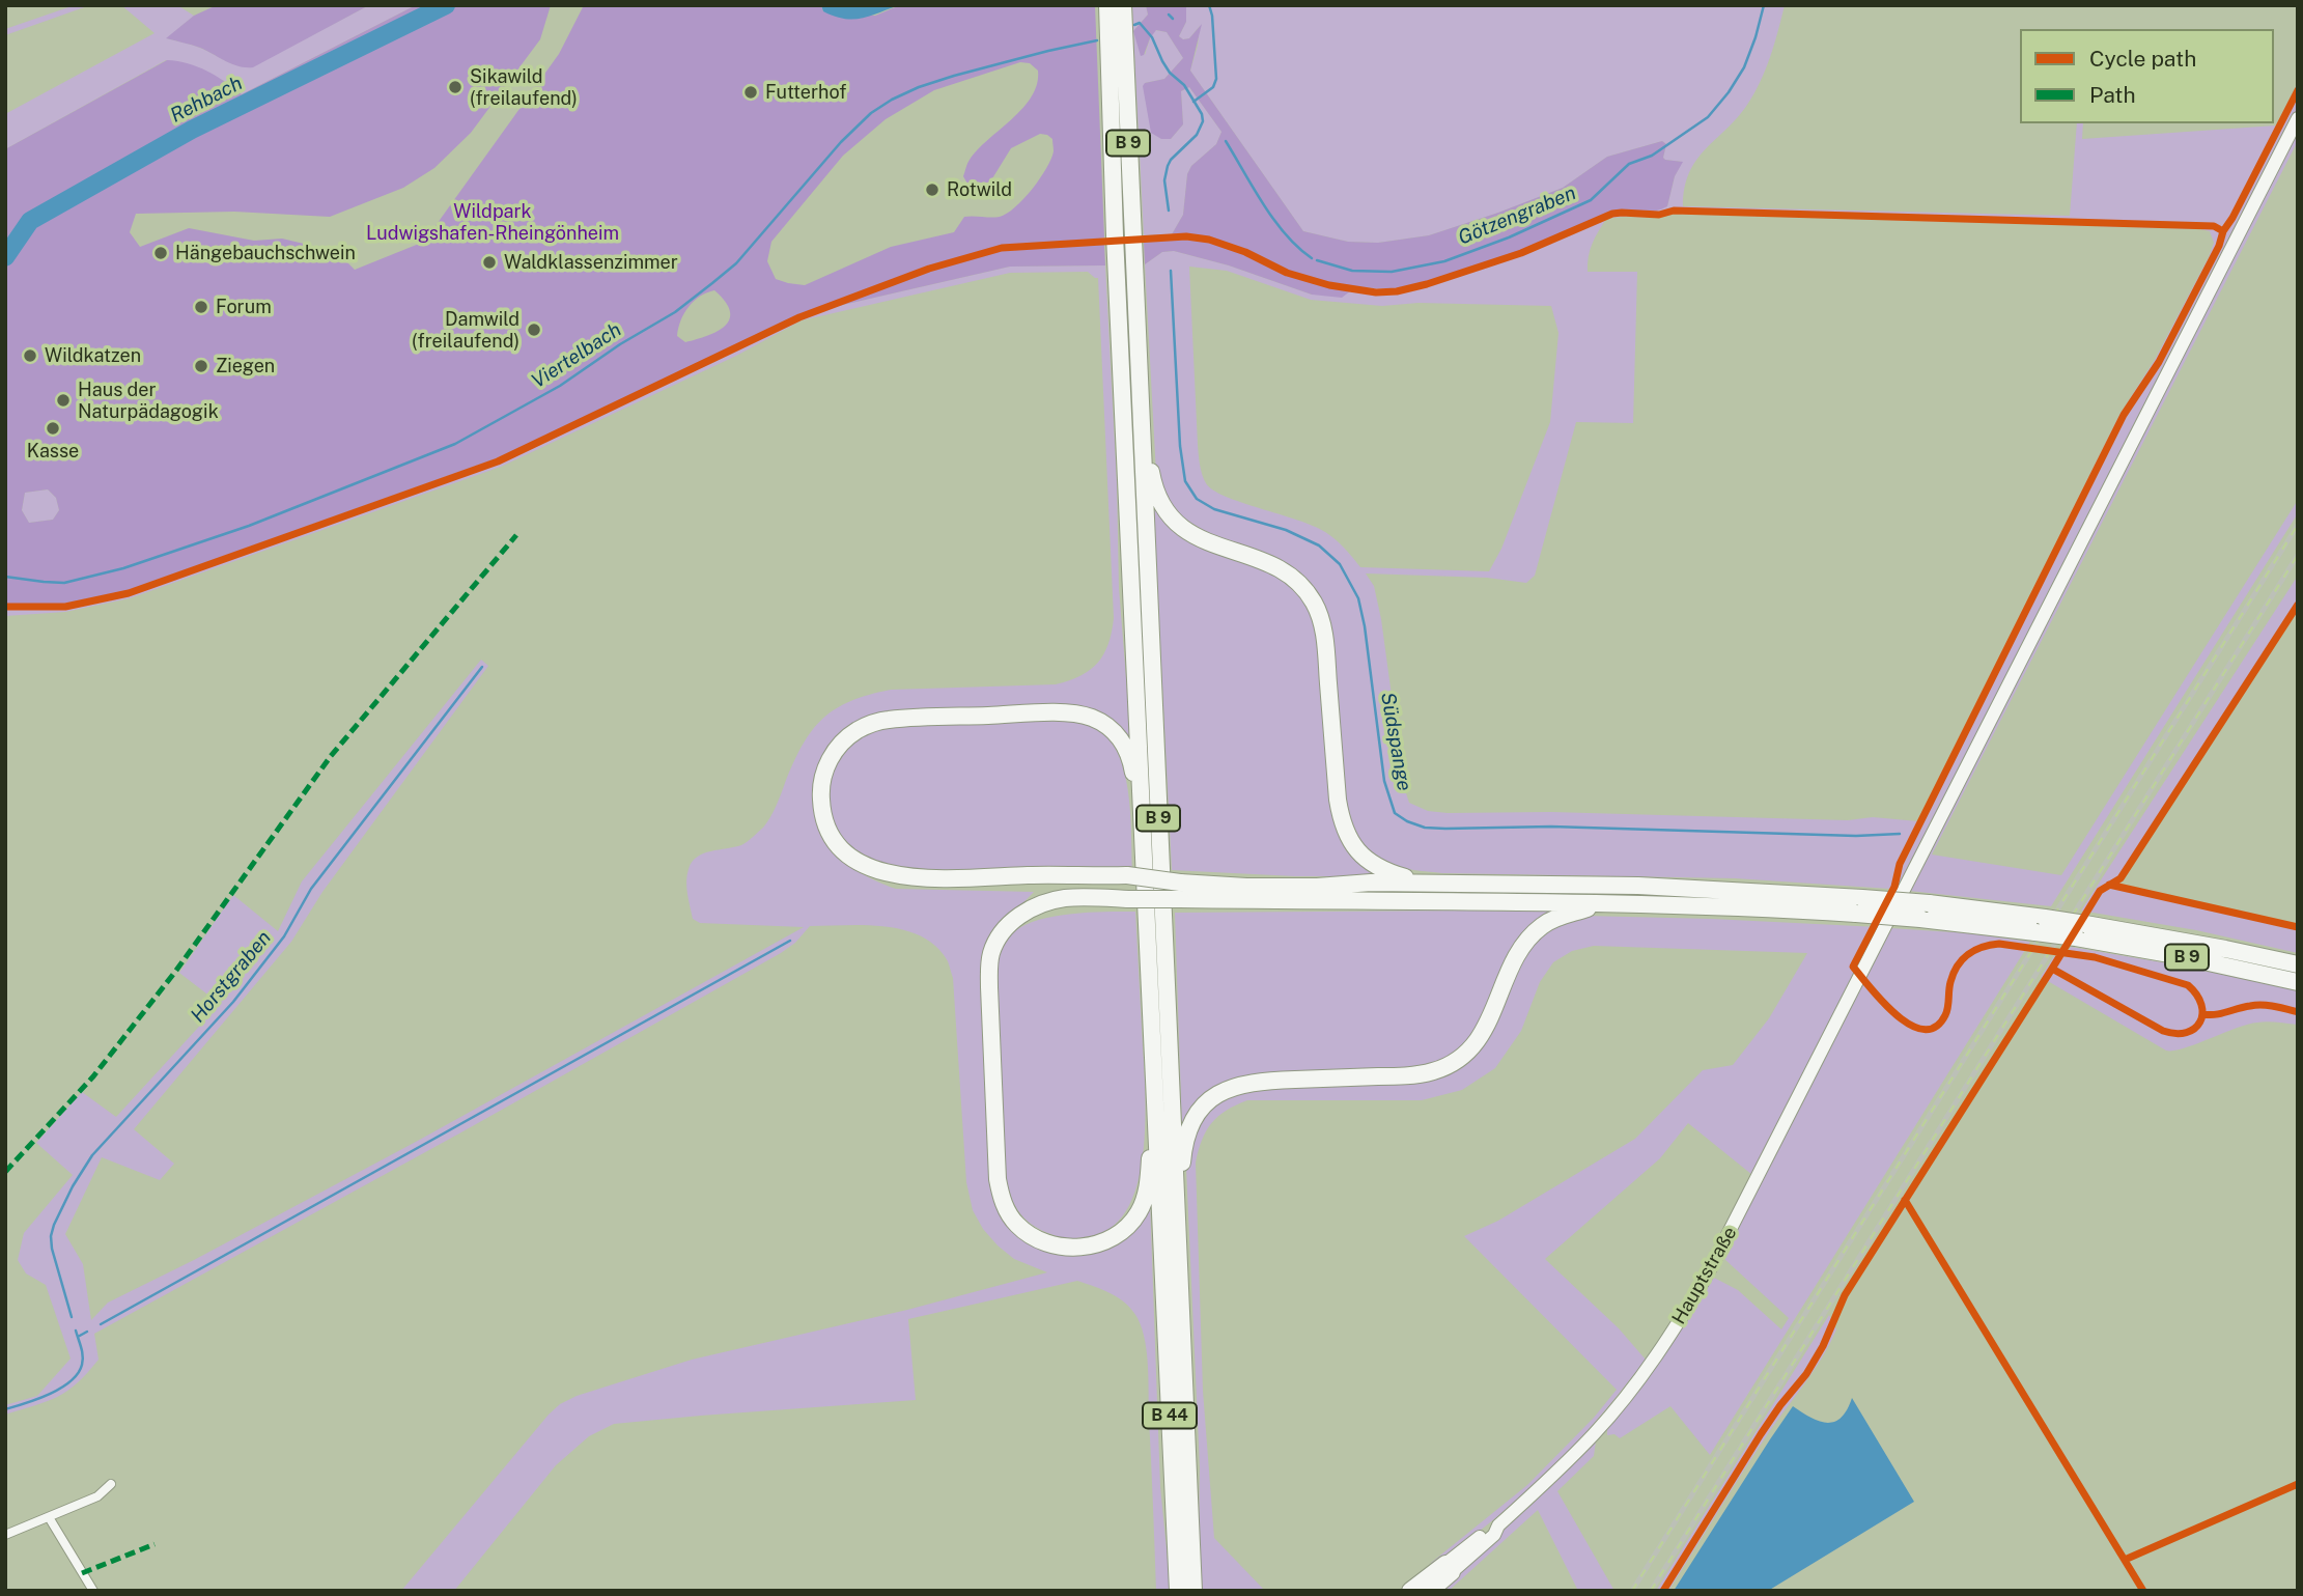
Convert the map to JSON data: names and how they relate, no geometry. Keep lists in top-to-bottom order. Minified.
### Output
{"streets":{"highway":["B 9","B 44"],"main road":["Hauptstraße"]},"crossings":[["B 9","B 44"]],"water":["Rehbach","Götzengraben","Viertelbach","Südspange","Horstgraben"],"parks":["Wildpark Ludwigshafen-Rheingönheim"],"places":["Sikawild (freilaufend)","Futterhof","Rotwild","Hängebauchschwein","Waldklassenzimmer","Forum","Damwild (freilaufend)","Wildkatzen","Ziegen","Haus der Naturpädagogik","Kasse"],"legend":["Cycle path","Path"]}
